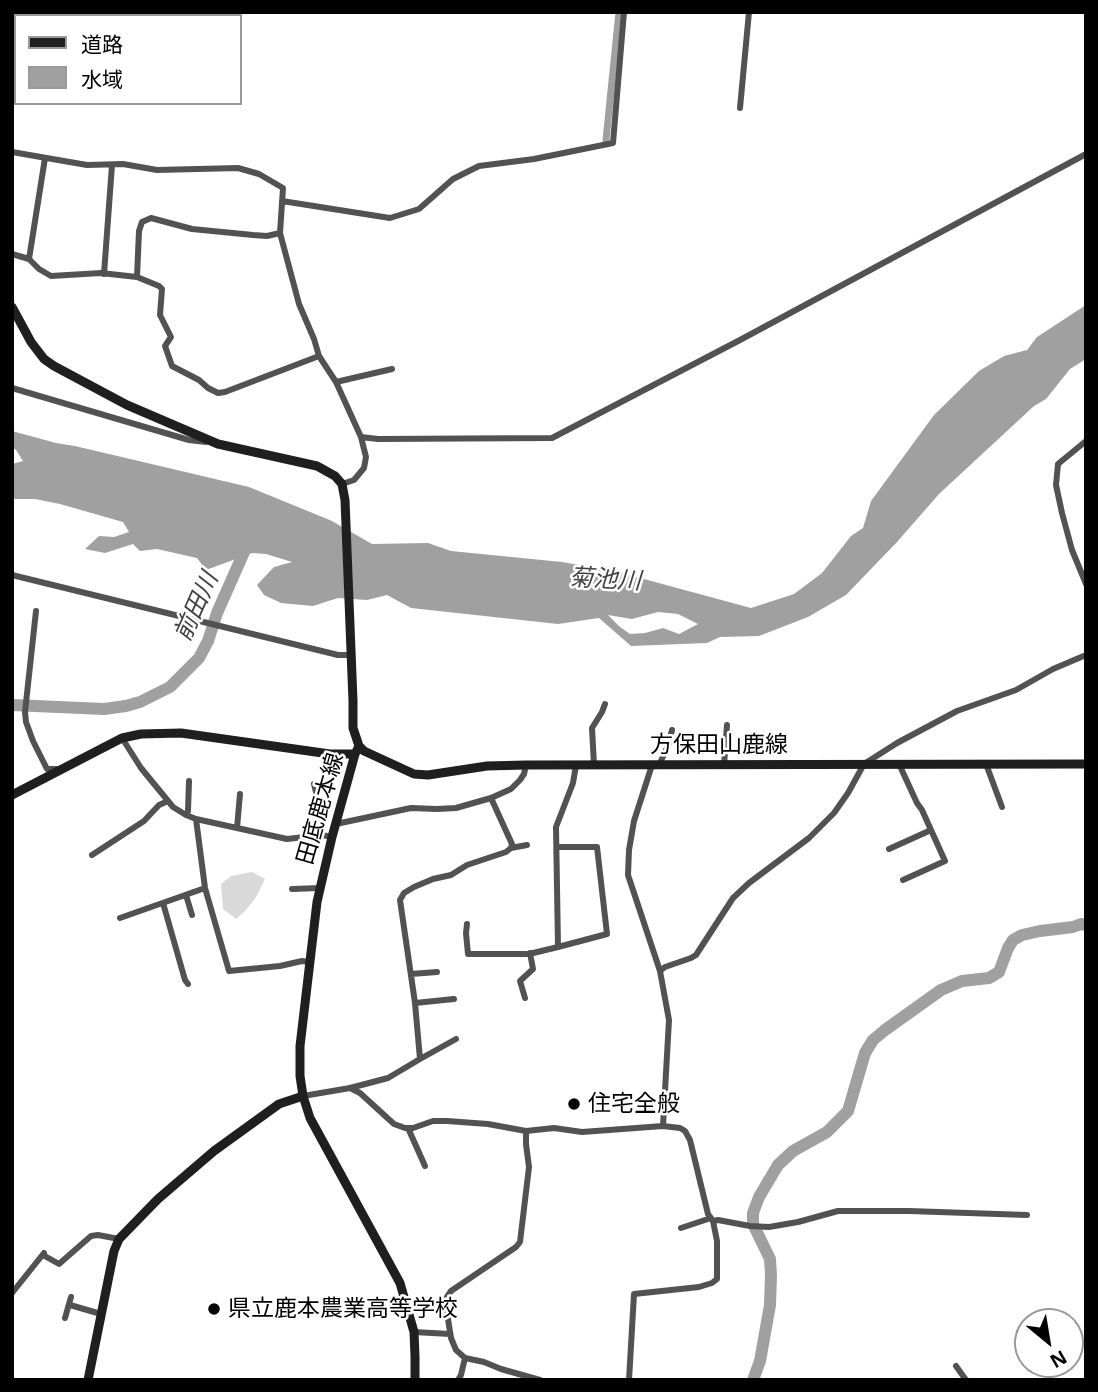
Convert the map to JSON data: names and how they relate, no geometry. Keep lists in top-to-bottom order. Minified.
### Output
{"streets":{"main road":["方保田山鹿線","田底鹿本線"]},"crossings":[["方保田山鹿線","田底鹿本線"]],"water":["菊池川","前田川"],"places":["住宅全般","県立鹿本農業高等学校"],"legend":["道路","水域"],"north":"bottom right"}
